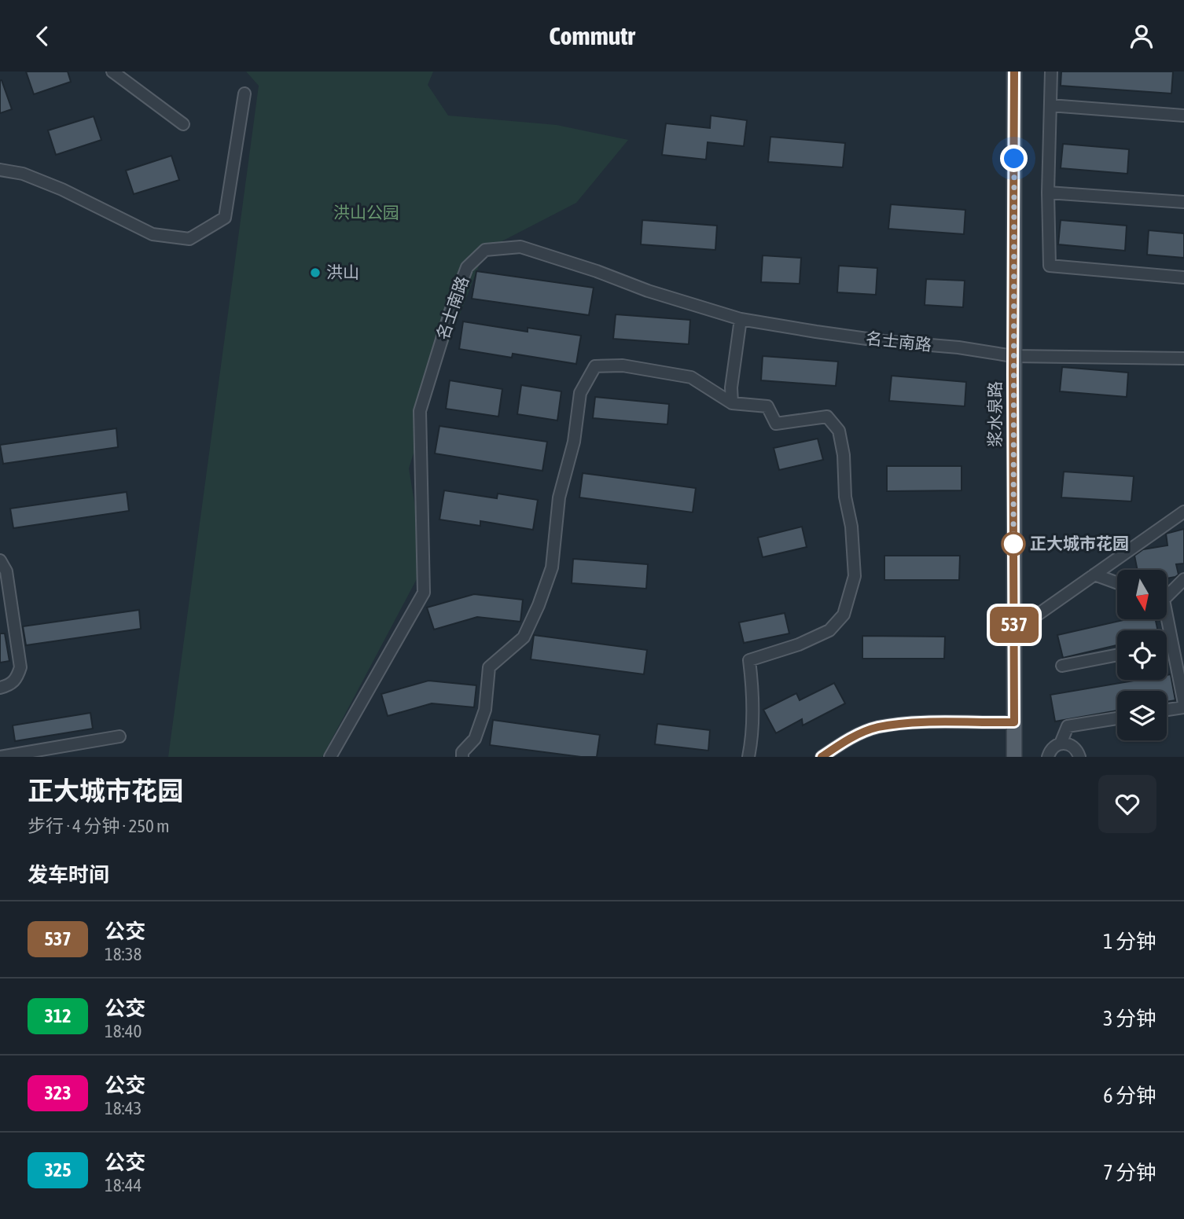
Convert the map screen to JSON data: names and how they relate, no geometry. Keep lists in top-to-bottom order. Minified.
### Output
{"streets":{"main road":["浆水泉路"],"street":["名士南路"]},"crossings":[["名士南路","浆水泉路"]],"parks":["洪山公园"],"places":["洪山","正大城市花园"],"lines":["bus line 537"],"north":"bottom","page":{"header":"Commutr","on_map":"537","heading":[["正大城市花园","步行 · 4 分钟 · 250 m"],"发车时间"],"list":[{"mark":"537","name":"公交","note":"18:38","value":"1 分钟"},{"mark":"312","name":"公交","note":"18:40","value":"3 分钟"},{"mark":"323","name":"公交","note":"18:43","value":"6 分钟"},{"mark":"325","name":"公交","note":"18:44","value":"7 分钟"}]}}
